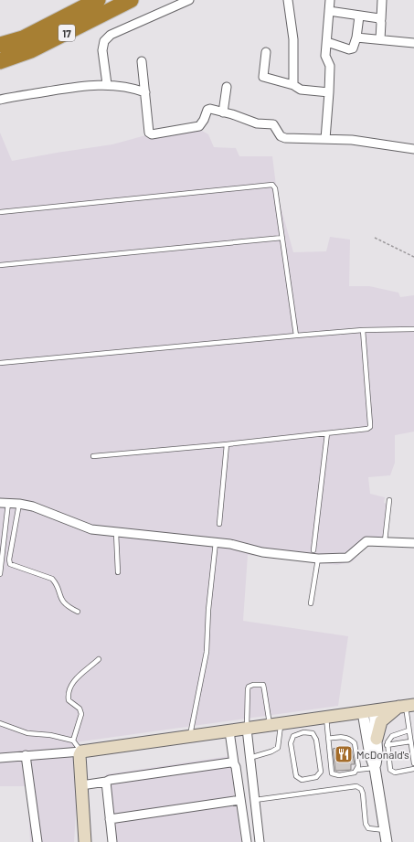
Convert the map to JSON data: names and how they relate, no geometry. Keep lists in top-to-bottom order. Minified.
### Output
{"streets":{"highway":["17"]},"places":{"restaurant":["McDonald's"]}}
